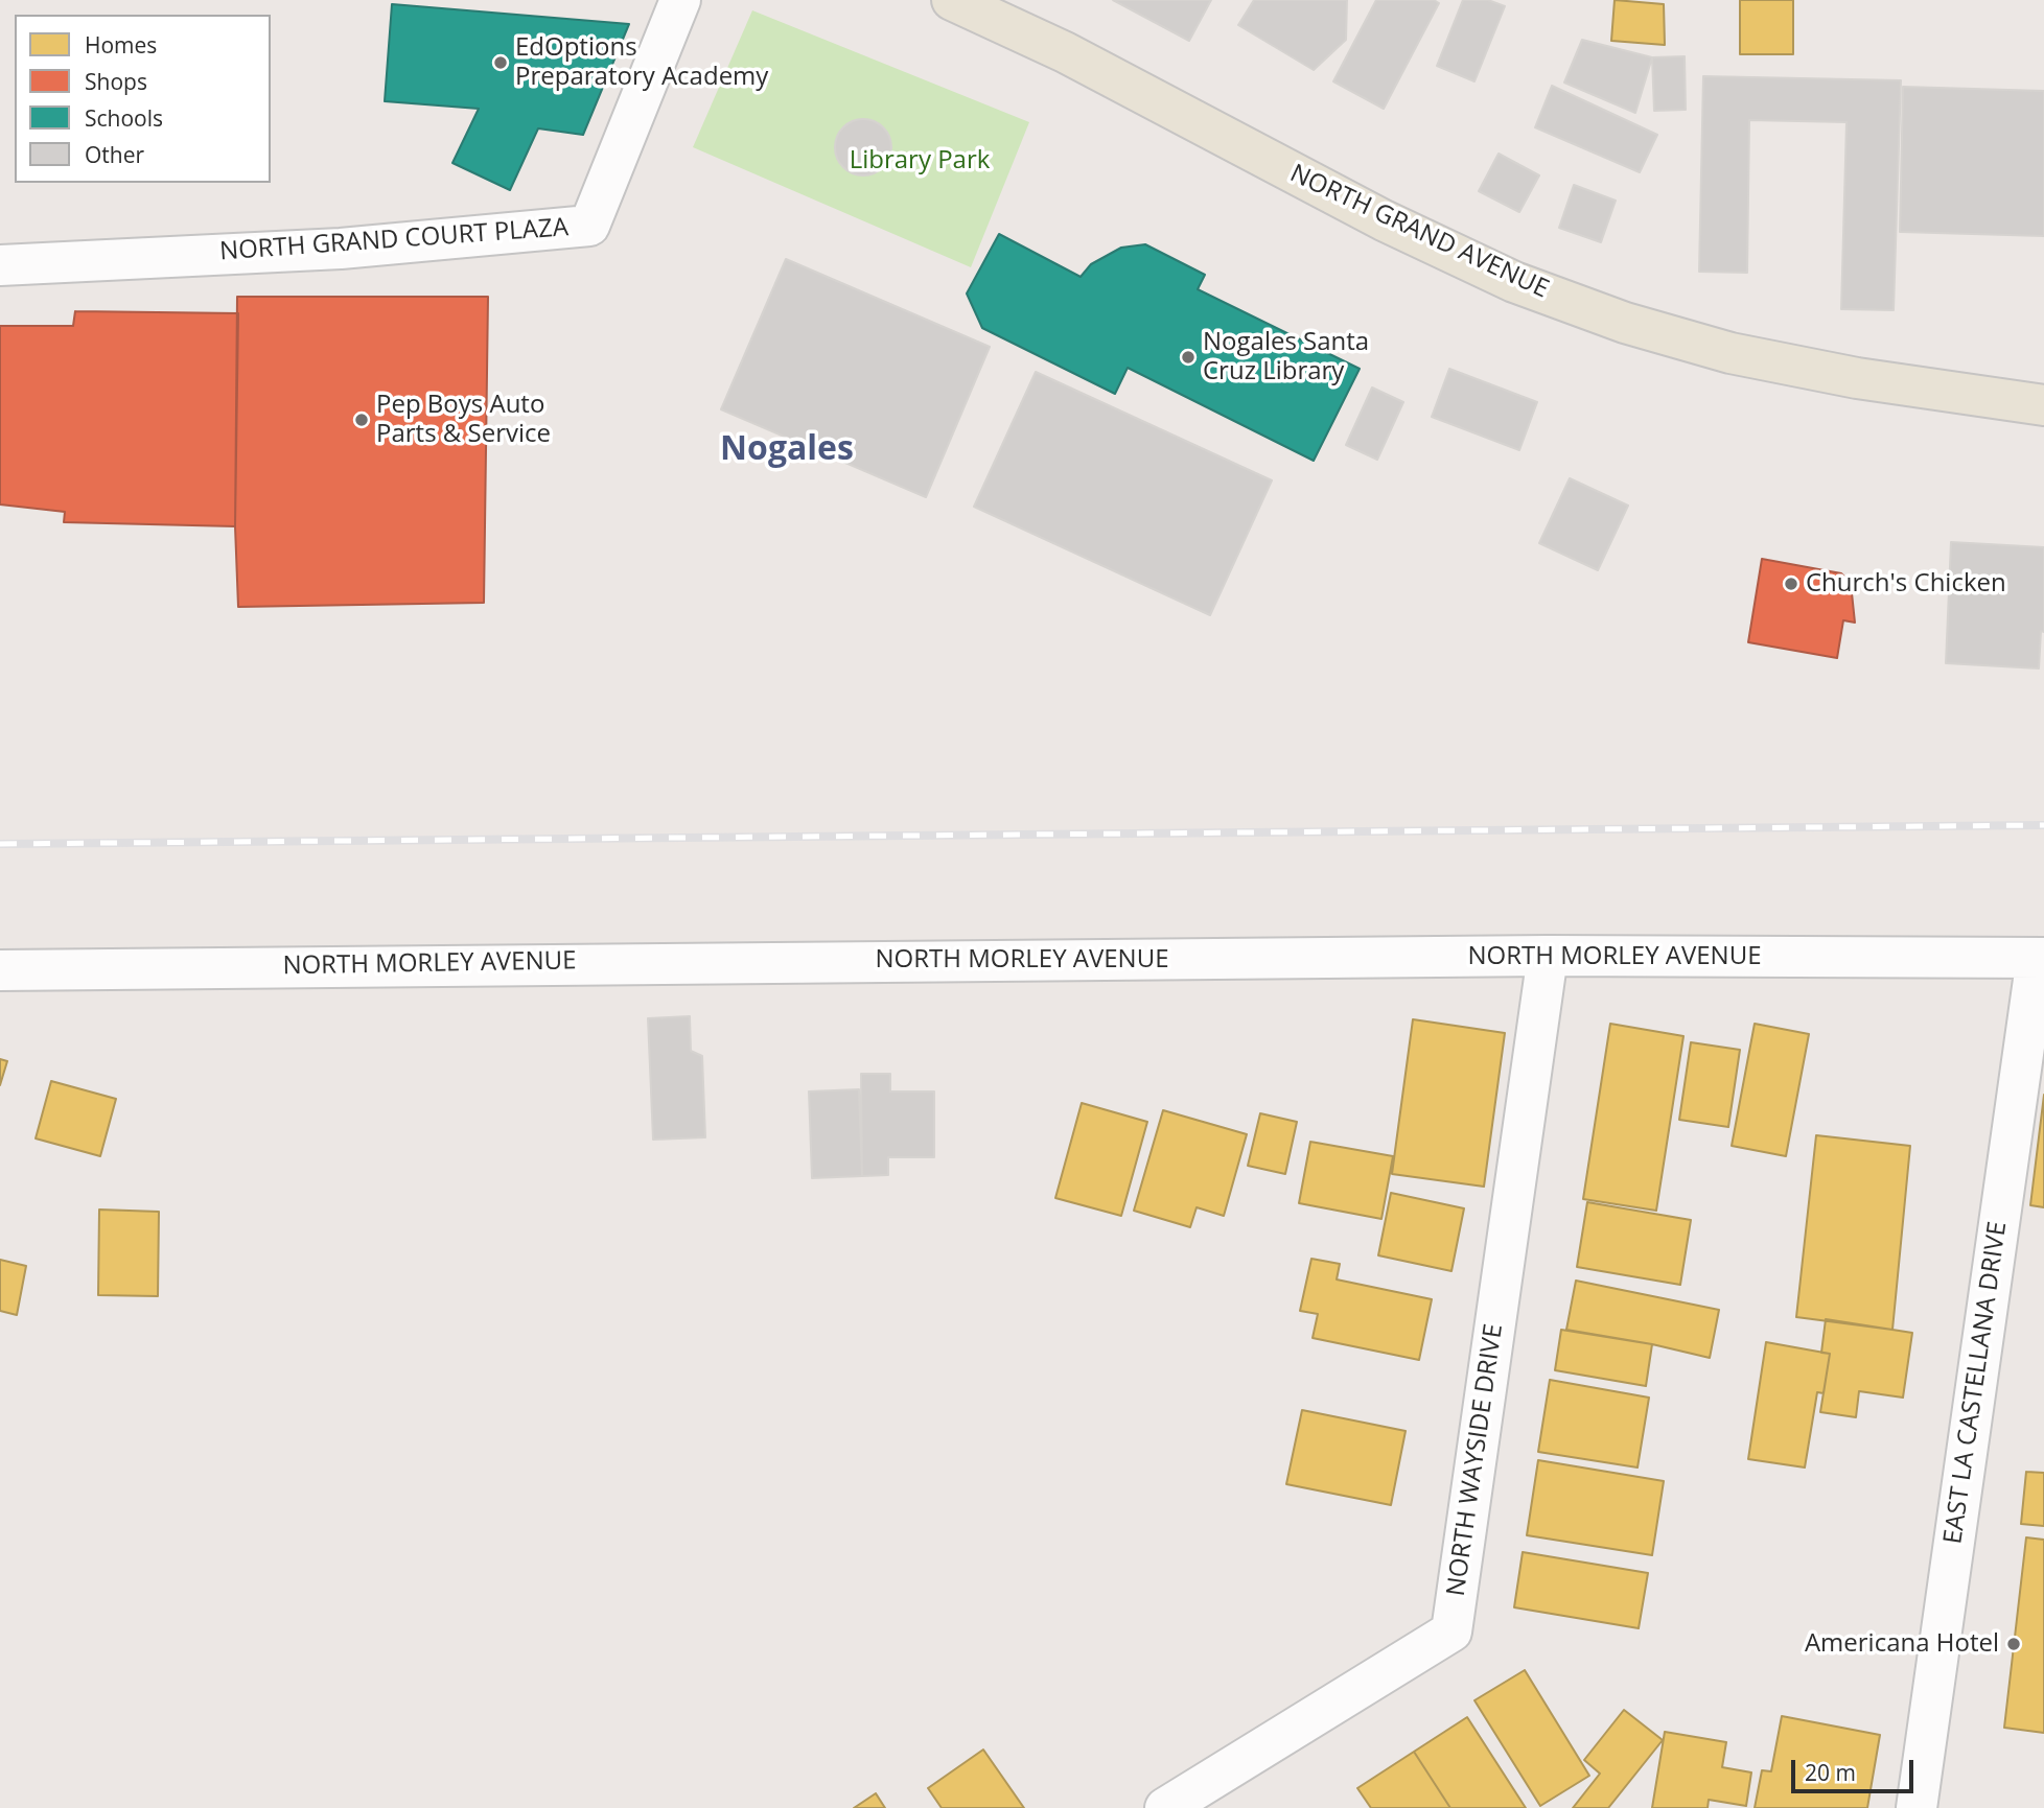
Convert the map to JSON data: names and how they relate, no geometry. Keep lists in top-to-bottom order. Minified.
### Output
{"streets":{"main road":["NORTH GRAND AVENUE"],"street":["NORTH GRAND COURT PLAZA","NORTH MORLEY AVENUE","EAST LA CASTELLANA DRIVE","NORTH WAYSIDE DRIVE"]},"crossings":[["NORTH MORLEY AVENUE","EAST LA CASTELLANA DRIVE"],["NORTH MORLEY AVENUE","NORTH WAYSIDE DRIVE"]],"districts":["Nogales"],"parks":["Library Park"],"places":["EdOptions Preparatory Academy","Nogales Santa Cruz Library","Pep Boys Auto Parts & Service","Church's Chicken","Americana Hotel"],"legend":["Homes","Shops","Schools","Other"],"scale_bar":"20 m"}
